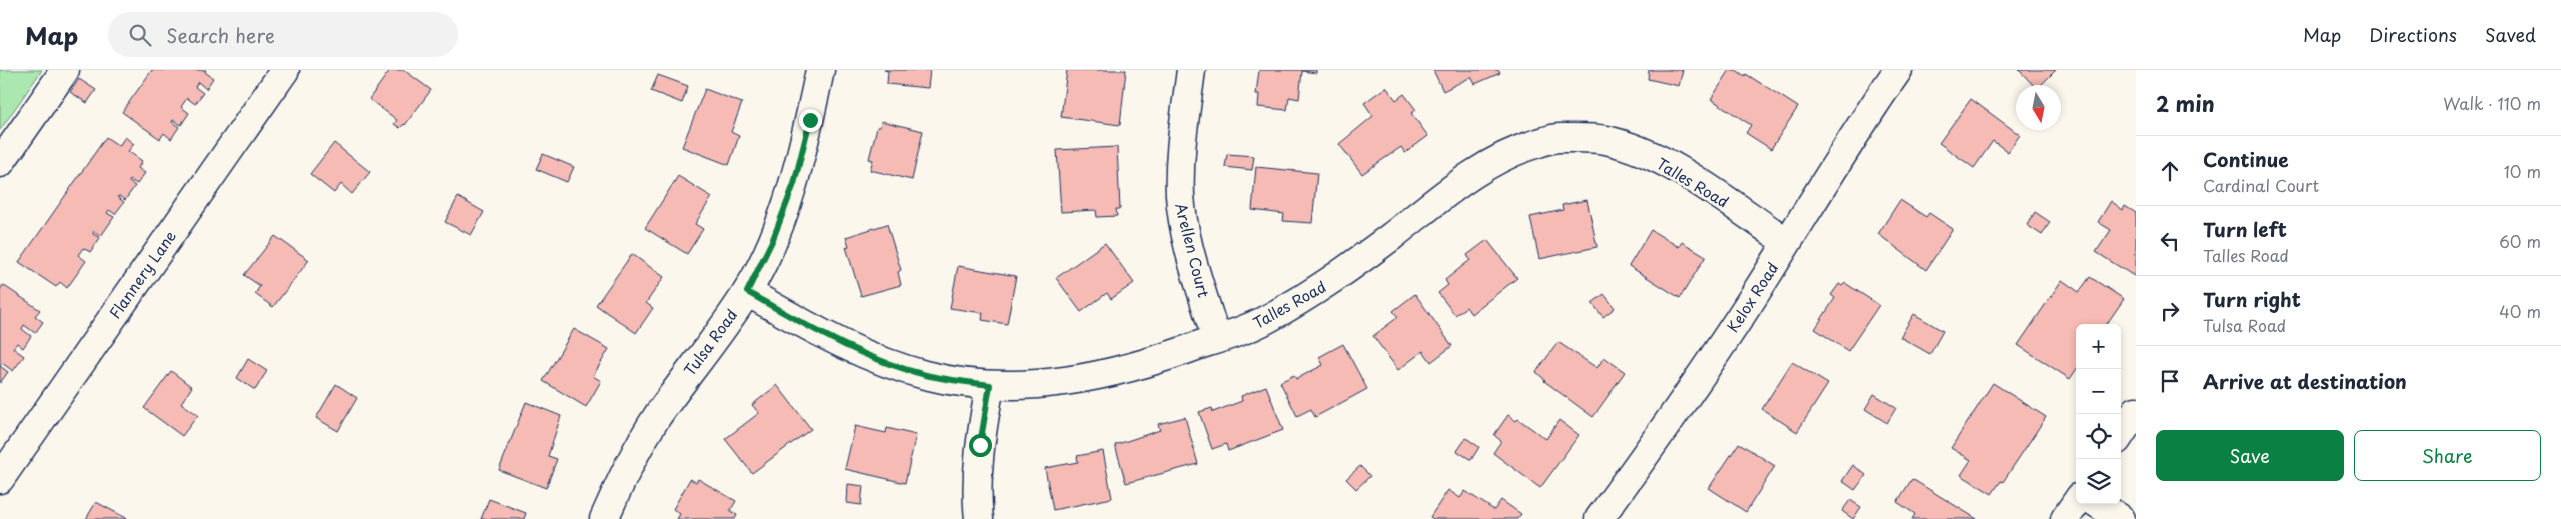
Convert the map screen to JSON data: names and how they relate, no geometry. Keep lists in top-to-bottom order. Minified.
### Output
{"streets":{"street":["Talles Road","Arellen Court","Flannery Lane","Kelox Road","Tulsa Road"]},"crossings":[["Talles Road","Arellen Court"],["Talles Road","Kelox Road"],["Talles Road","Tulsa Road"]],"north":"bottom","page":{"header":"Map","search":"Search here","nav":["Map","Directions","Saved"],"heading":["2 min","Walk · 110 m"],"list":[["Continue","Cardinal Court","10 m"],["Turn left","Talles Road","60 m"],["Turn right","Tulsa Road","40 m"],"Arrive at destination"],"map_buttons":["+","−"],"buttons":["Save","Share"]}}
